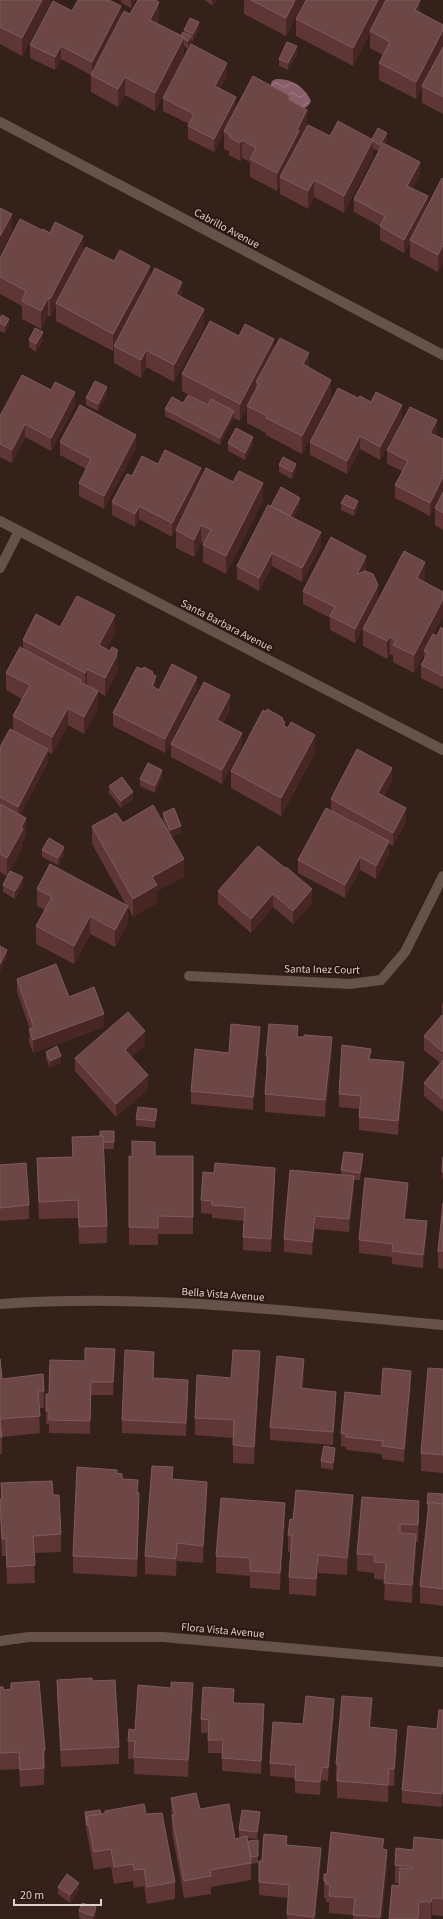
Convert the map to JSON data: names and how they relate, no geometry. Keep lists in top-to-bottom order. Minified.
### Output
{"streets":{"street":["Cabrillo Avenue","Santa Barbara Avenue","Santa Inez Court","Bella Vista Avenue","Flora Vista Avenue"]},"scale_bar":"20 m"}
